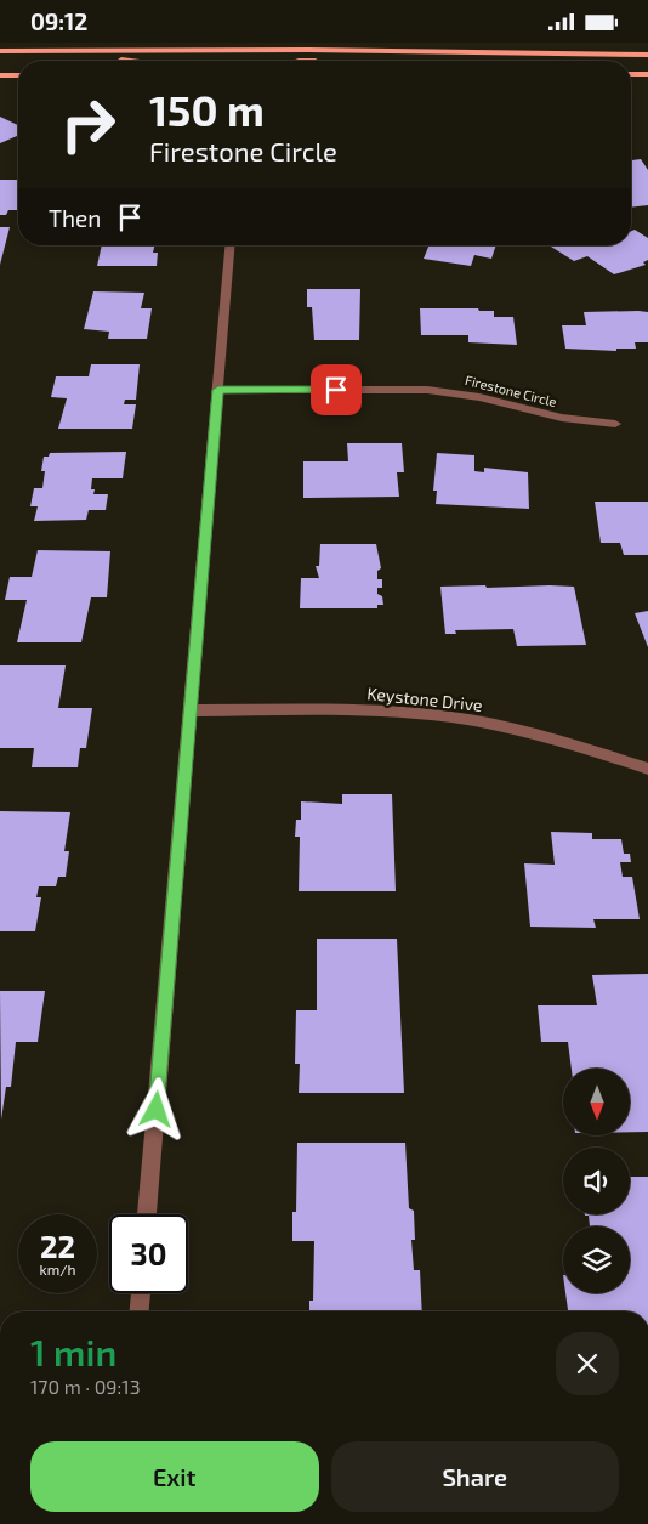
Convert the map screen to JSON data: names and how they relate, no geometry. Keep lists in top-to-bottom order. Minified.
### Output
{"streets":{"street":["Firestone Circle","Keystone Drive"]},"north":"bottom","page":{"status":"09:12","turn":["150 m","Firestone Circle"],"then":"Then","speed":"22 km/h","limit":"30","heading":["1 min","170 m · 09:13"],"buttons":["Exit","Share"]}}
